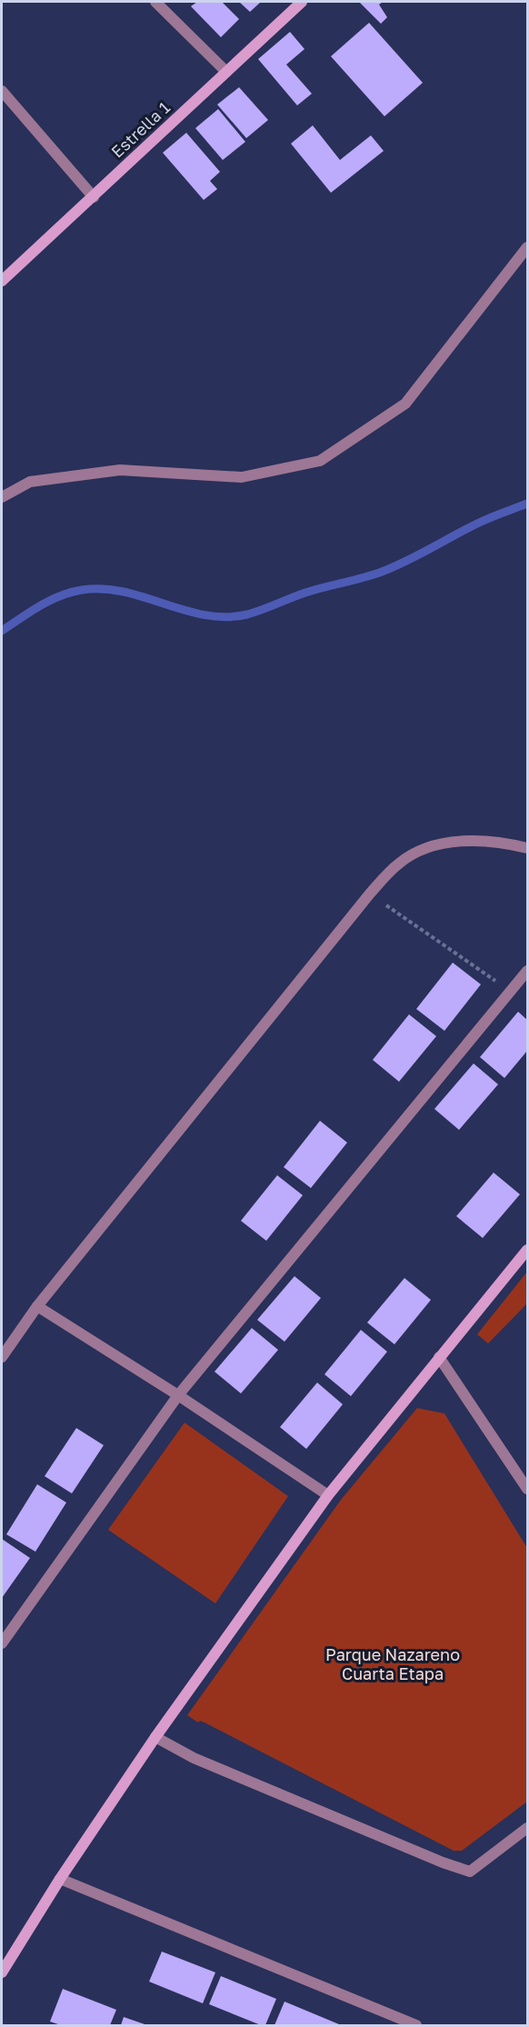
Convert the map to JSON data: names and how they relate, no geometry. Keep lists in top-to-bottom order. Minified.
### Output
{"streets":{"street":["Estrella 1"]},"parks":["Parque Nazareno Cuarta Etapa"]}
